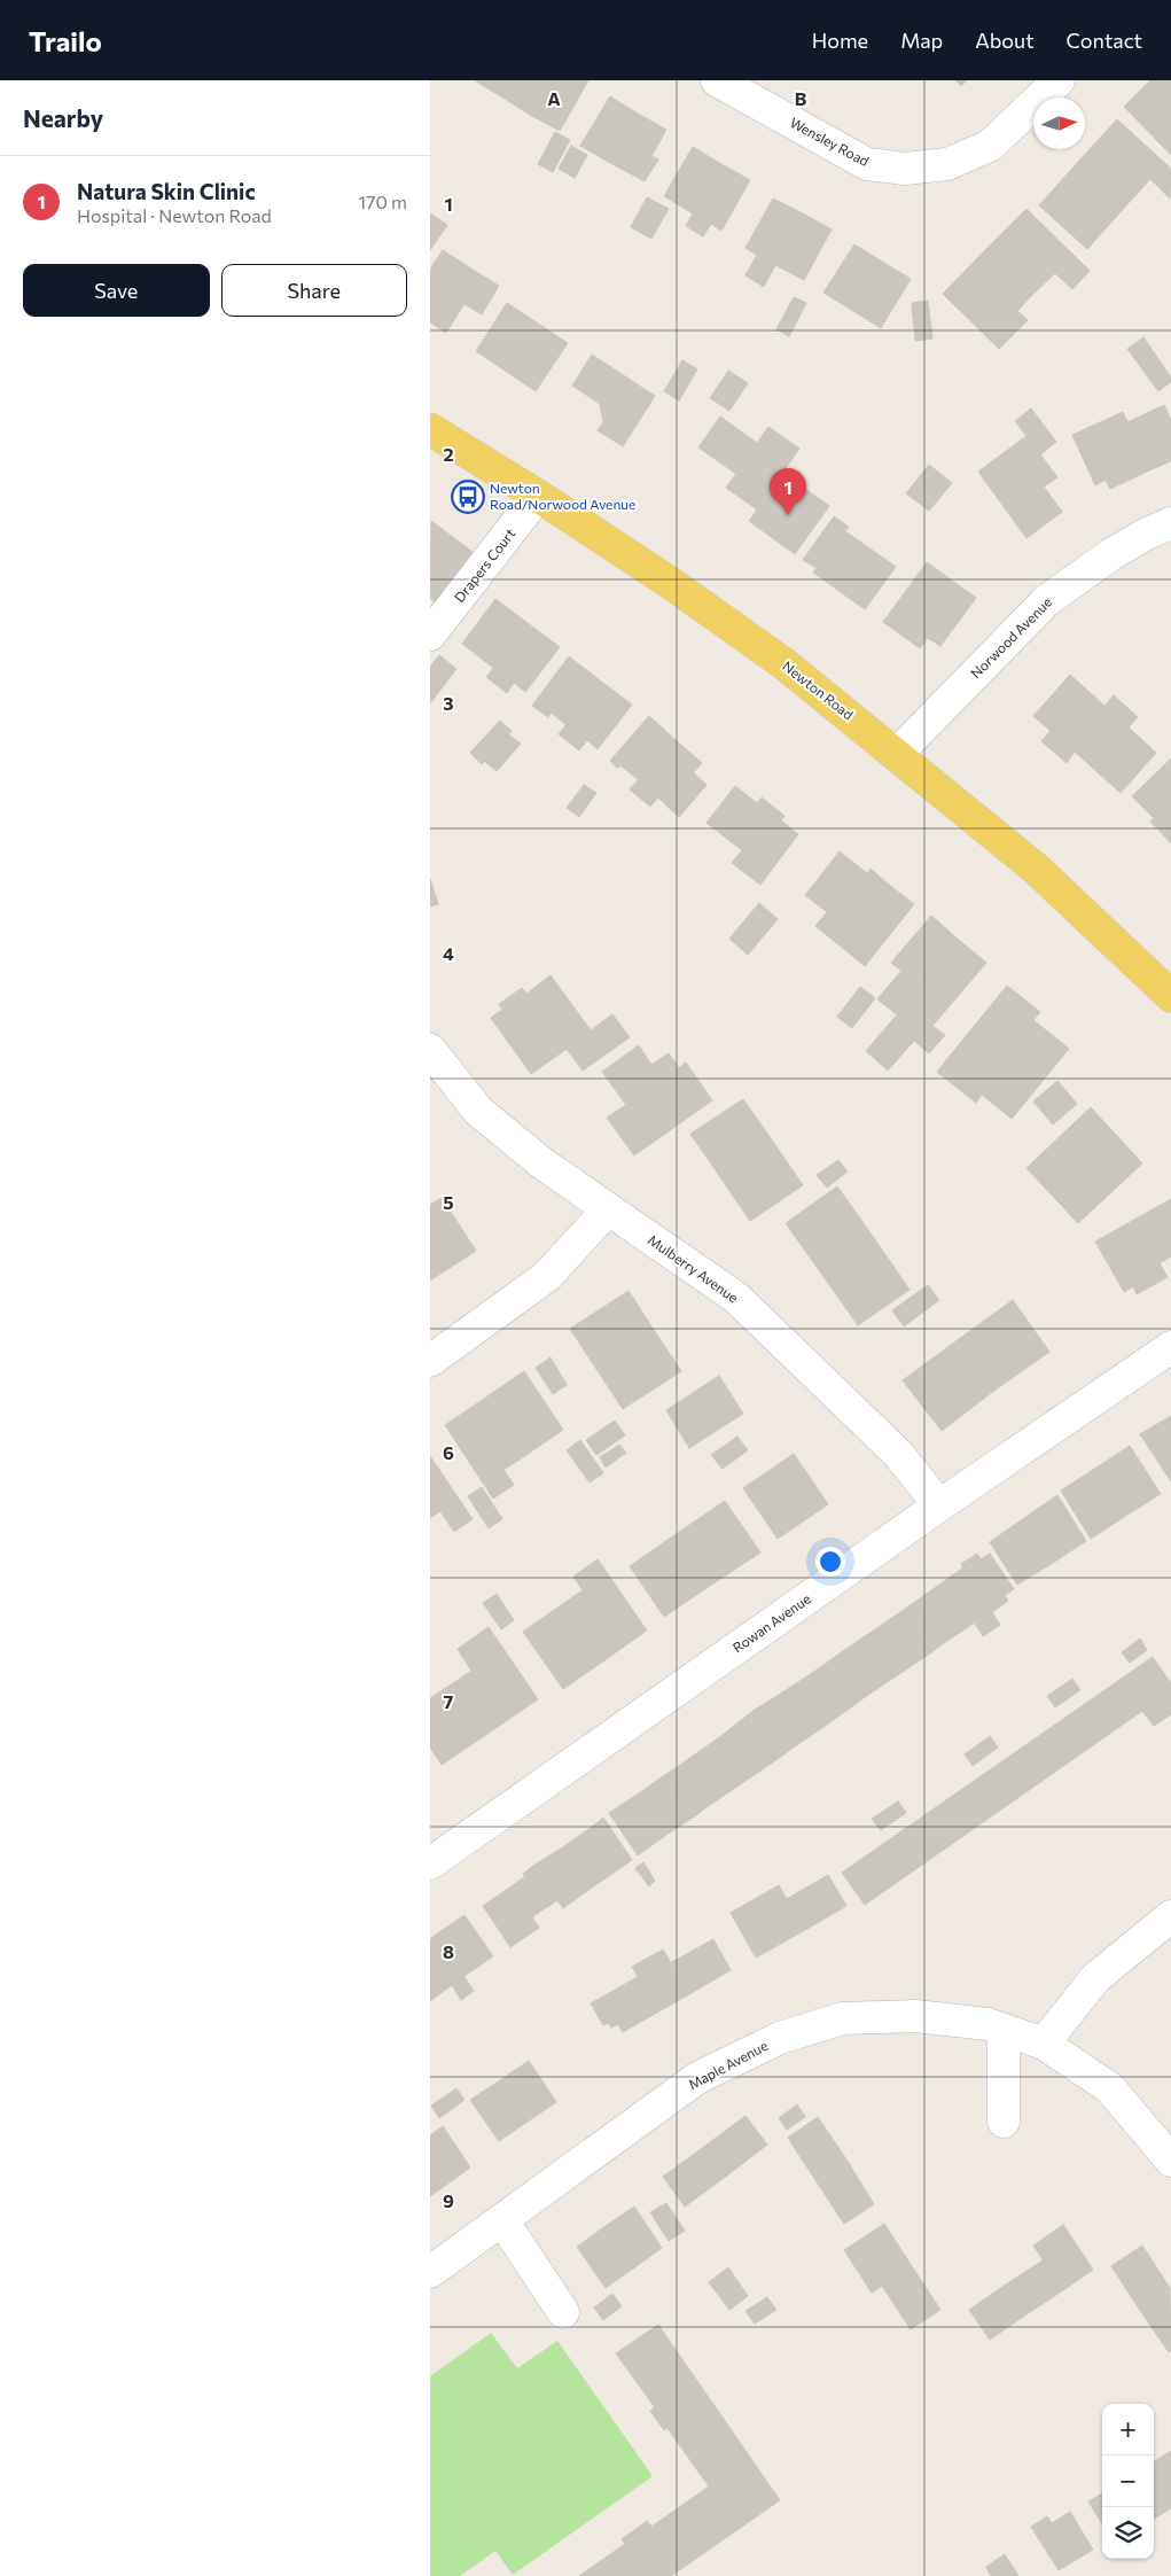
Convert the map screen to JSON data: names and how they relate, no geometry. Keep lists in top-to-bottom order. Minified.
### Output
{"streets":{"main road":["Newton Road"],"street":["Wensley Road","Drapers Court","Norwood Avenue","Mulberry Avenue","Rowan Avenue","Maple Avenue"]},"crossings":[["Drapers Court","Newton Road"],["Norwood Avenue","Newton Road"],["Mulberry Avenue","Rowan Avenue"]],"places":{"bus stop":["Newton Road/Norwood Avenue"]},"north":"right","page":{"header":"Trailo","nav":["Home","Map","About","Contact"],"heading":"Nearby","list":[{"mark":"1","name":"Natura Skin Clinic","note":"Hospital · Newton Road","value":"170 m"}],"buttons":["Save","Share"],"pins":"1","map_buttons":["+","−"]},"grid":{"columns":["A","B"],"rows":["1","2","3","4","5","6","7","8","9"]}}
